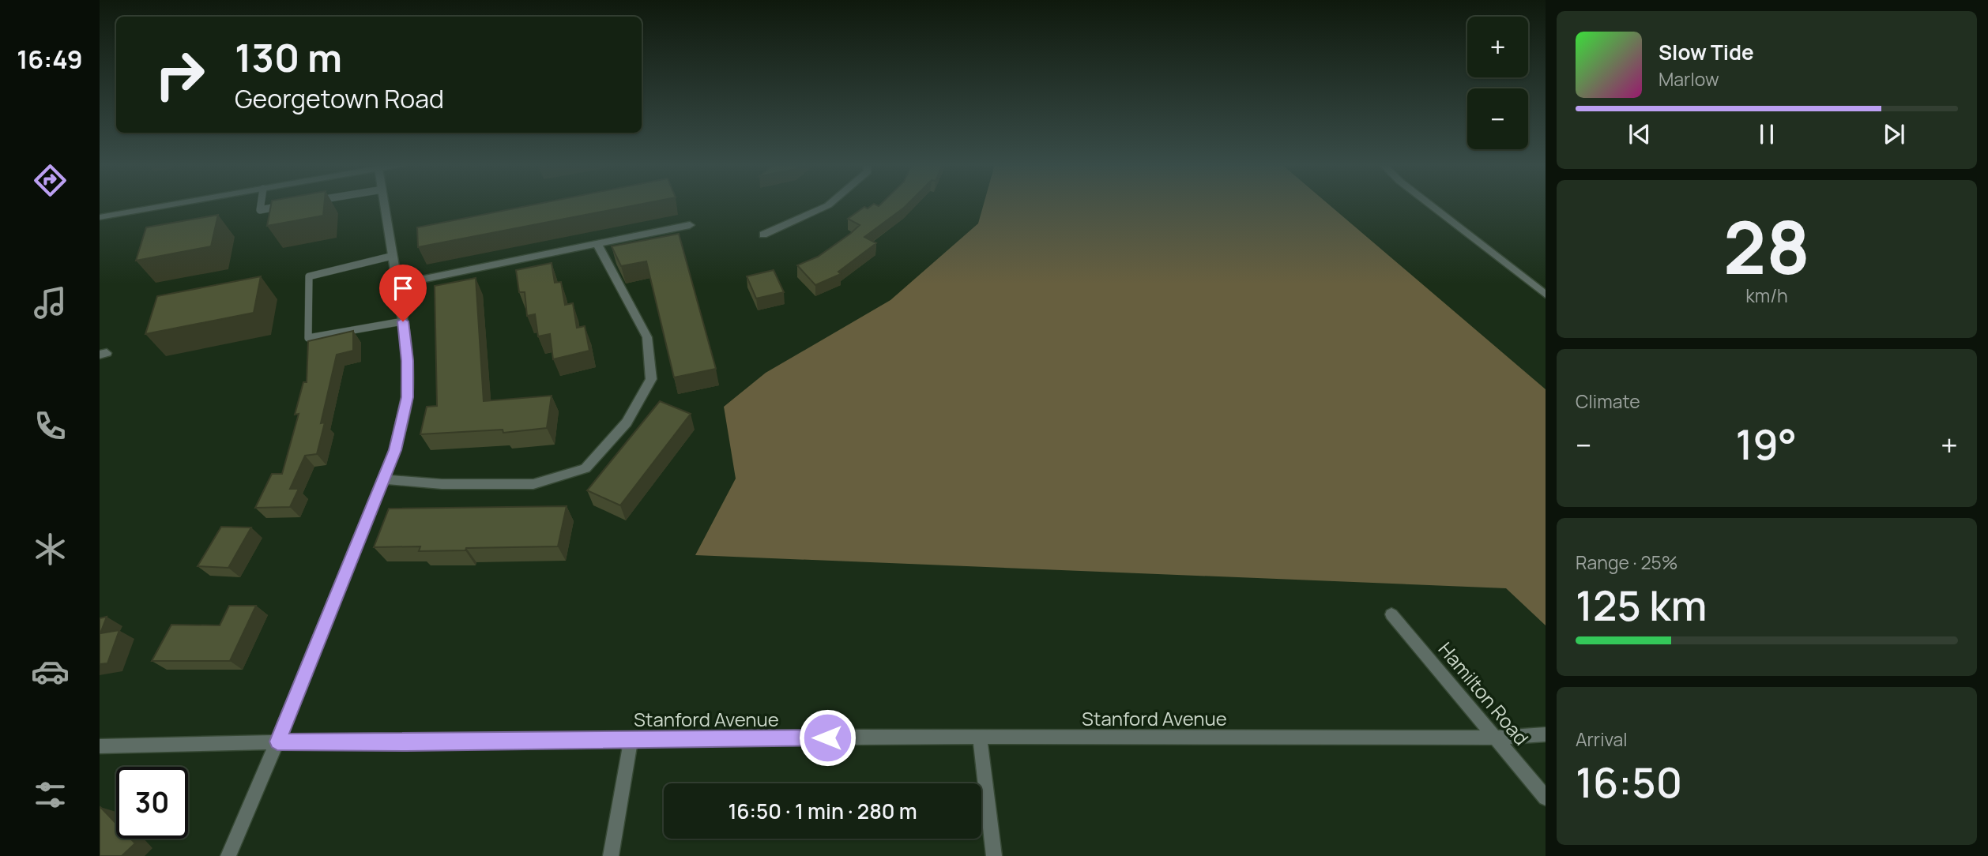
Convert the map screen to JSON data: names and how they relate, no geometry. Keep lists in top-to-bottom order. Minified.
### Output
{"streets":{"street":["Hamilton Road","Stanford Avenue"]},"crossings":[["Hamilton Road","Stanford Avenue"]],"page":{"tabs":"16:49","map_buttons":["+","−"],"turn":["130 m","Georgetown Road"],"song":["Slow Tide","Marlow"],"tile":[["28","km/h"],"Climate",["Range · 25%","125 km"],["Arrival","16:50"]],"heat":["−","19°","+"],"limit":"30","trip":"16:50 · 1 min · 280 m"}}
